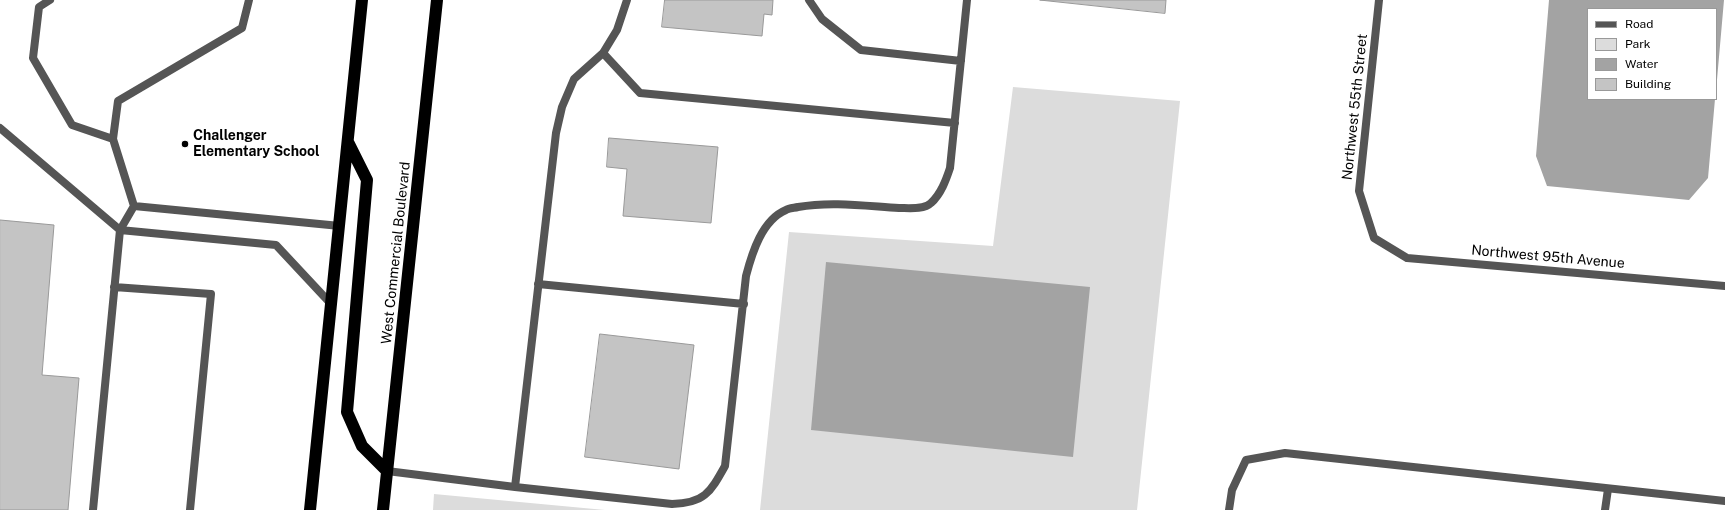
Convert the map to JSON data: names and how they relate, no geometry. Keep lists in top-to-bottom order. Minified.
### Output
{"streets":{"highway":["West Commercial Boulevard"],"street":["Northwest 55th Street","Northwest 95th Avenue"]},"crossings":[["Northwest 55th Street","Northwest 95th Avenue"]],"places":["Challenger Elementary School"],"legend":["Road","Park","Water","Building"]}
